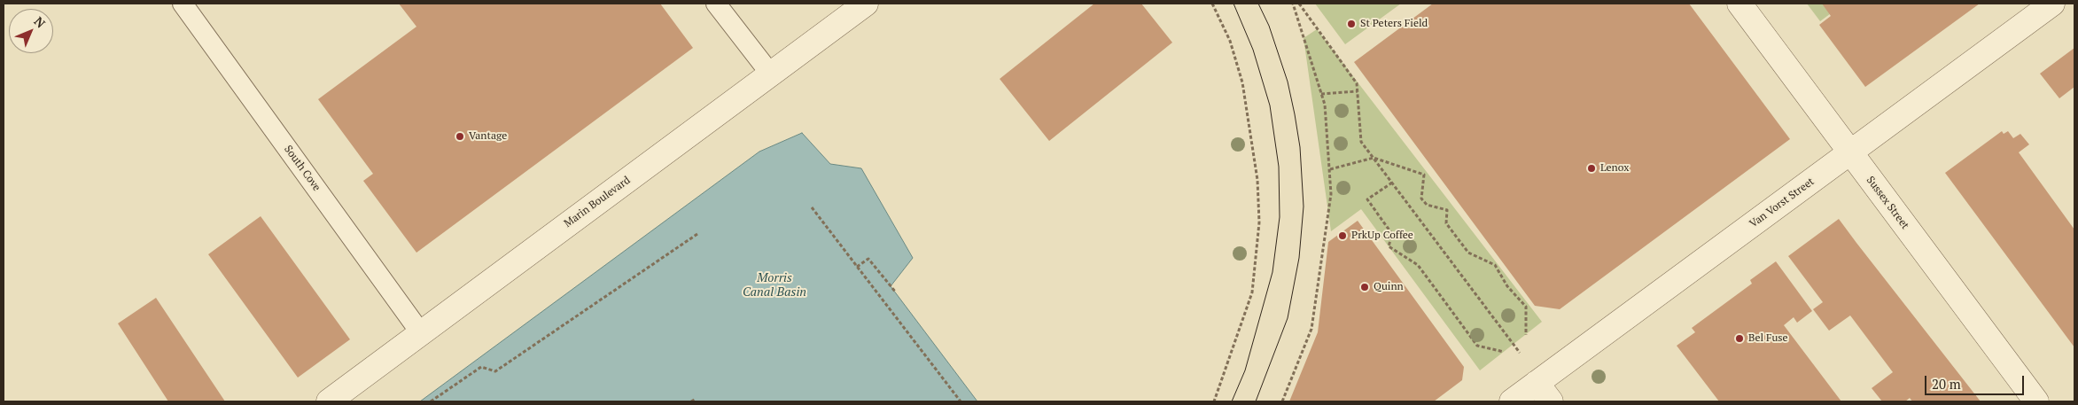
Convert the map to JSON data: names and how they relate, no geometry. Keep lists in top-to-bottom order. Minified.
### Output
{"streets":{"street":["Marin Boulevard","Van Vorst Street","Sussex Street"],"lane":["South Cove"]},"crossings":[["South Cove","Marin Boulevard"],["Van Vorst Street","Sussex Street"]],"water":["Morris Canal Basin"],"places":["St Peters Field","Vantage","Lenox","PrkUp Coffee","Quinn","Bel Fuse"],"scale_bar":"20 m","north":"top right"}
